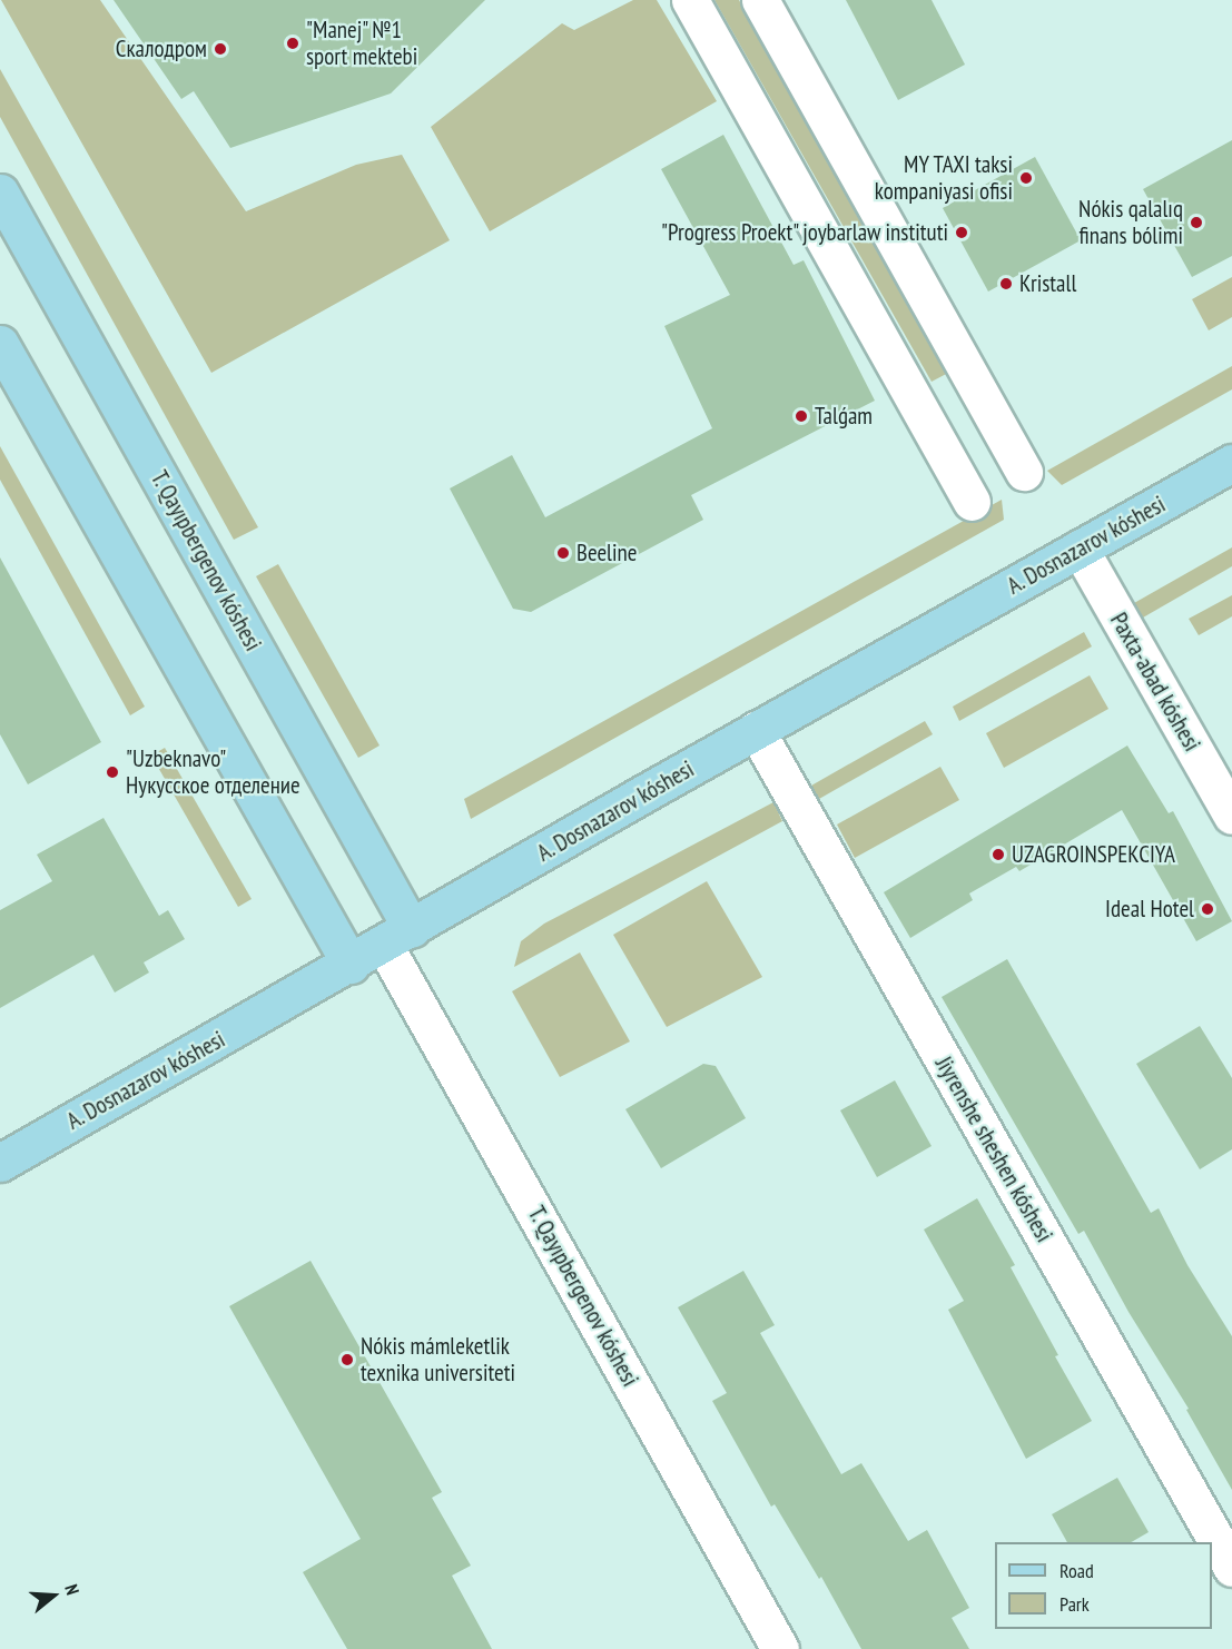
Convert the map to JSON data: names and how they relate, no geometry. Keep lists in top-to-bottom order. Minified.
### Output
{"streets":{"main road":["A. Dosnazarov kóshesi","T. Qayıpbergenov kóshesi"],"street":["Paxta-abad kóshesi","Jiyrenshe sheshen kóshesi"]},"crossings":[["A. Dosnazarov kóshesi","T. Qayıpbergenov kóshesi"],["A. Dosnazarov kóshesi","Paxta-abad kóshesi"],["A. Dosnazarov kóshesi","Jiyrenshe sheshen kóshesi"]],"places":["\"Manej\" №1 sport mektebi","Скалодром","MY TAXI taksi kompaniyasi ofisi","Nókis qalalıq finans bólimi","\"Progress Proekt\" joybarlaw instituti","Kristall","Talǵam","Beeline","\"Uzbeknavo\" Нукусское отделение","UZAGROINSPEKCIYA","Ideal Hotel","Nókis mámleketlik texnika universiteti"],"legend":["Road","Park"],"north":"right"}
